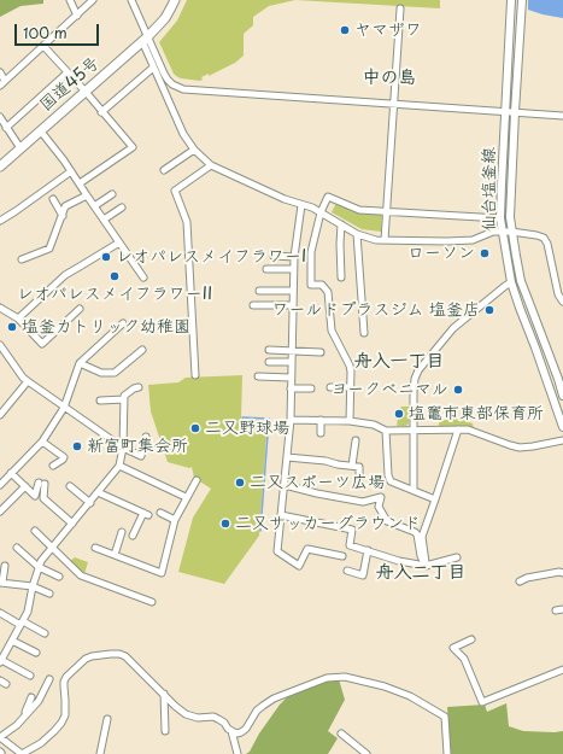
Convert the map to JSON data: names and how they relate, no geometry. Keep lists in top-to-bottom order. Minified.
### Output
{"streets":{"highway":["国道45号"],"main road":["仙台塩釜線"]},"districts":["中の島","舟入一丁目","舟入二丁目"],"places":["ヤマザワ","ローソン","レオパレスメイフラワーI","レオパレスメイフラワーII","ワールドプラスジム 塩釜店","塩釜カトリック幼稚園","ヨークベニマル","塩竈市東部保育所","二又野球場","新富町集会所","二又スポーツ広場","二又サッカーグラウンド"],"scale_bar":"100 m"}
